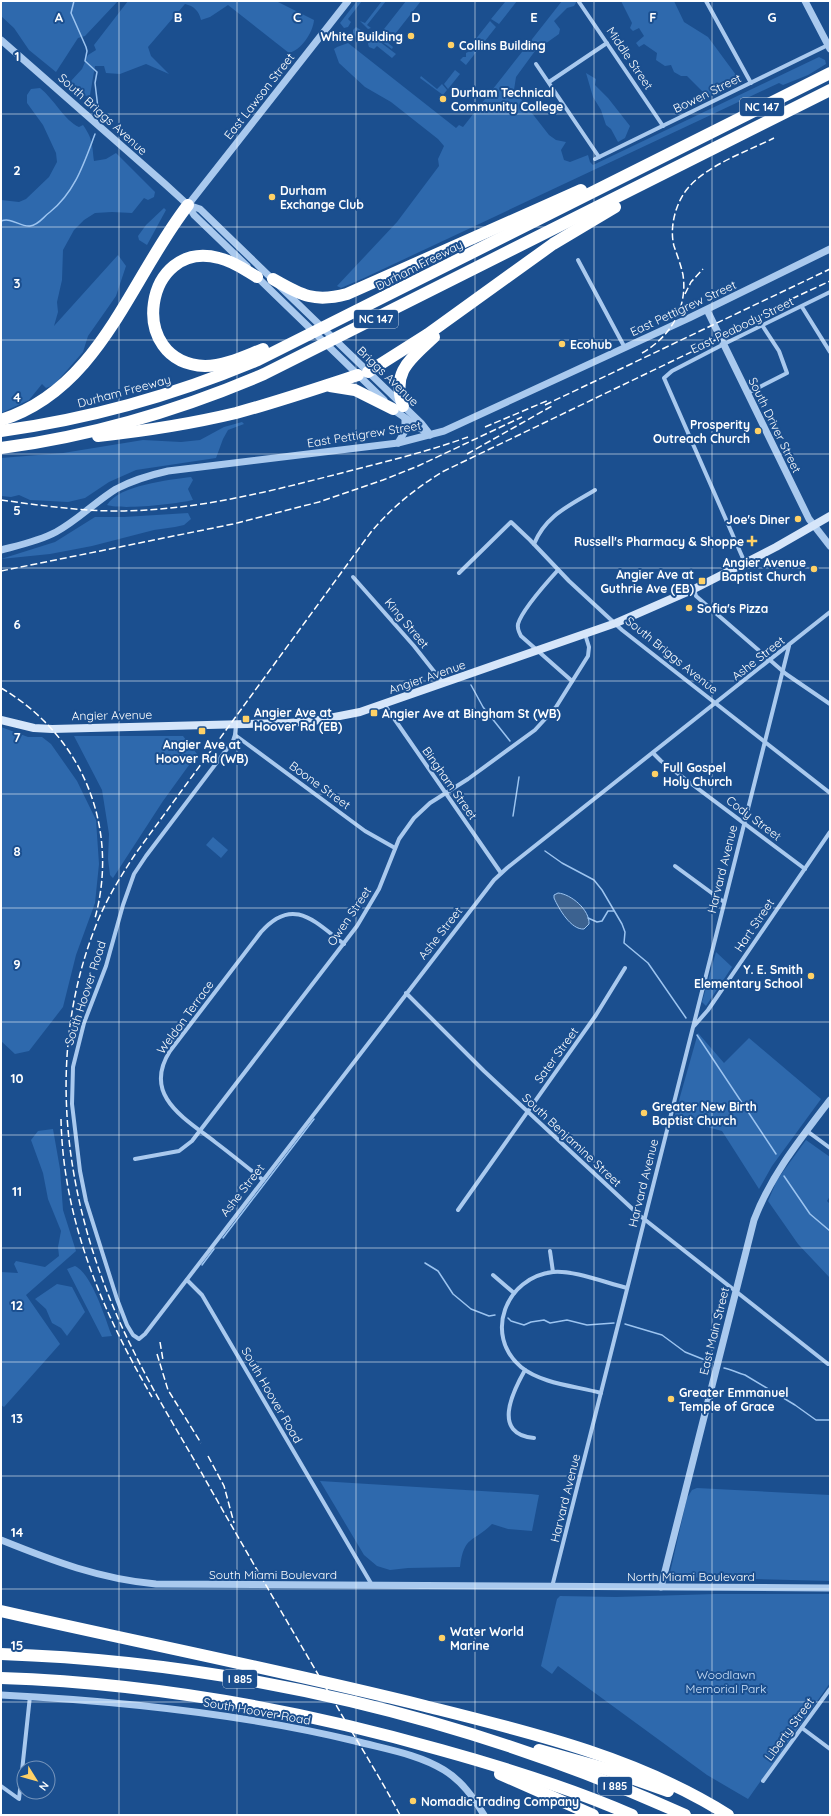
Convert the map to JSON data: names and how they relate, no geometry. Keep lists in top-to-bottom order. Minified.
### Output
{"streets":{"highway":["NC 147","Durham Freeway","I 885"],"main road":["Angier Avenue"],"street":["Middle Street","Bowen Street","East Lawson Street","South Briggs Avenue","East Pettigrew Street","East Peabody Street","Briggs Avenue","South Driver Street","King Street","Ashe Street","Bingham Street","Boone Street","Cody Street","Harvard Avenue","Owen Street","Hart Street","South Hoover Road","Weldon Terrace","Sater Street","South Benjamine Street","East Main Street","South Miami Boulevard","North Miami Boulevard","Liberty Street"]},"crossings":[["Middle Street","Bowen Street"],["East Lawson Street","South Briggs Avenue"],["East Lawson Street","Briggs Avenue"],["South Briggs Avenue","Briggs Avenue"],["South Briggs Avenue","Ashe Street"],["South Briggs Avenue","Angier Avenue"],["South Briggs Avenue","Harvard Avenue"],["East Pettigrew Street","Briggs Avenue"],["East Pettigrew Street","South Driver Street"],["East Peabody Street","South Driver Street"],["East Peabody Street","Angier Avenue"],["South Driver Street","Angier Avenue"],["King Street","Angier Avenue"],["Ashe Street","Bingham Street"],["Ashe Street","Cody Street"],["Ashe Street","Harvard Avenue"],["Ashe Street","South Hoover Road"],["Ashe Street","Weldon Terrace"],["Ashe Street","South Benjamine Street"],["Angier Avenue","Bingham Street"],["Angier Avenue","Owen Street"],["Bingham Street","Owen Street"],["Boone Street","Owen Street"],["Boone Street","South Hoover Road"],["Cody Street","Harvard Avenue"],["Cody Street","Hart Street"],["Harvard Avenue","Hart Street"],["Harvard Avenue","South Benjamine Street"],["Harvard Avenue","South Miami Boulevard"],["Harvard Avenue","North Miami Boulevard"],["Owen Street","Weldon Terrace"],["South Hoover Road","South Miami Boulevard"],["Sater Street","South Benjamine Street"],["South Benjamine Street","East Main Street"],["East Main Street","North Miami Boulevard"],["South Miami Boulevard","North Miami Boulevard"]],"parks":["Woodlawn Memorial Park"],"places":{"other":["White Building","Collins Building","Durham Technical Community College","Durham Exchange Club","Ecohub","Prosperity Outreach Church","Joe's Diner","Angier Avenue Baptist Church","Sofia's Pizza","Full Gospel Holy Church","Y. E. Smith Elementary School","Greater New Birth Baptist Church","Greater Emmanuel Temple of Grace","Water World Marine","Nomadic Trading Company"],"health":["Russell's Pharmacy & Shoppe"],"transit":["Angier Ave at Guthrie Ave (EB)","Angier Ave at Bingham St (WB)","Angier Ave at Hoover Rd (EB)","Angier Ave at Hoover Rd (WB)"]},"north":"bottom right","grid":{"columns":["A","B","C","D","E","F","G"],"rows":["1","2","3","4","5","6","7","8","9","10","11","12","13","14","15"]}}
